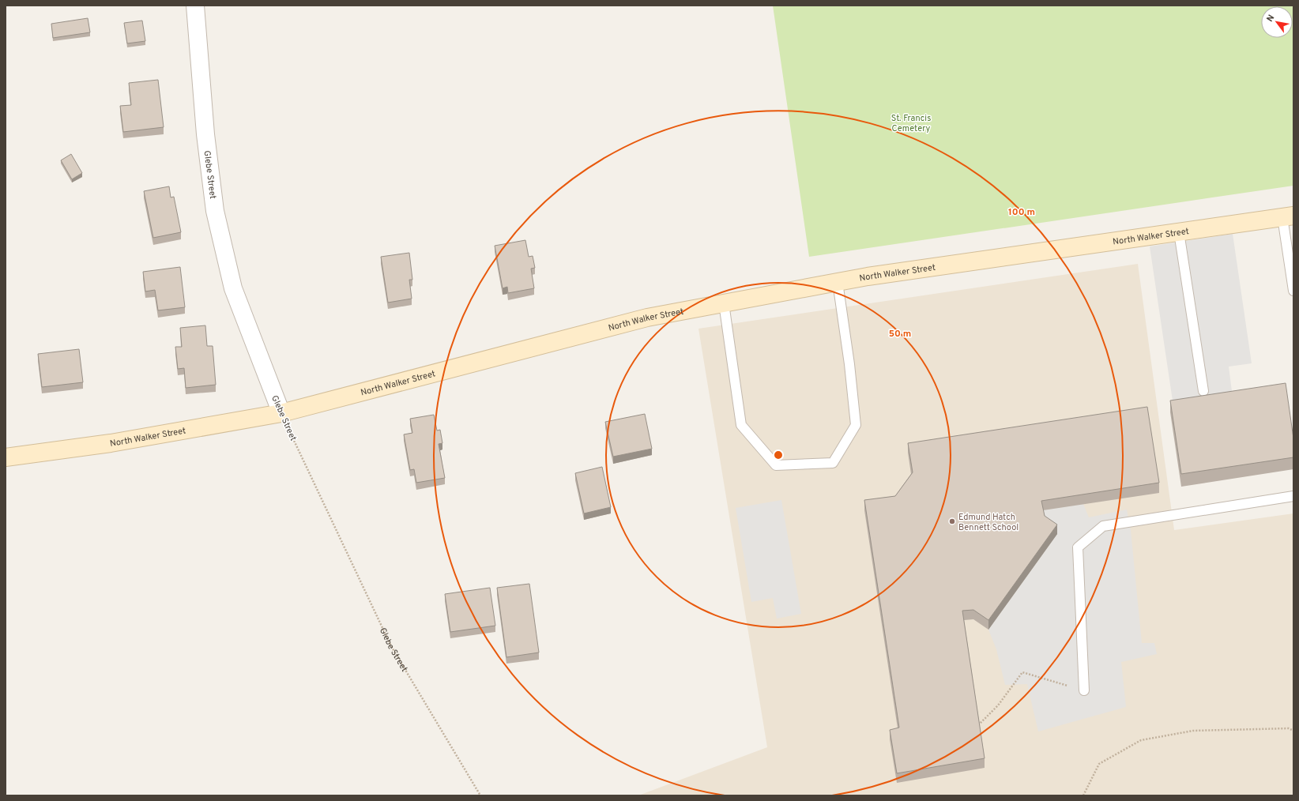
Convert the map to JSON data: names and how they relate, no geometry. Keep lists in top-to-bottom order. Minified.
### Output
{"streets":{"main road":["North Walker Street"],"street":["Glebe Street"]},"crossings":[["Glebe Street","North Walker Street"]],"parks":["St. Francis Cemetery"],"places":["Edmund Hatch Bennett School"],"north":"top left","rings":["100 m","50 m"]}
